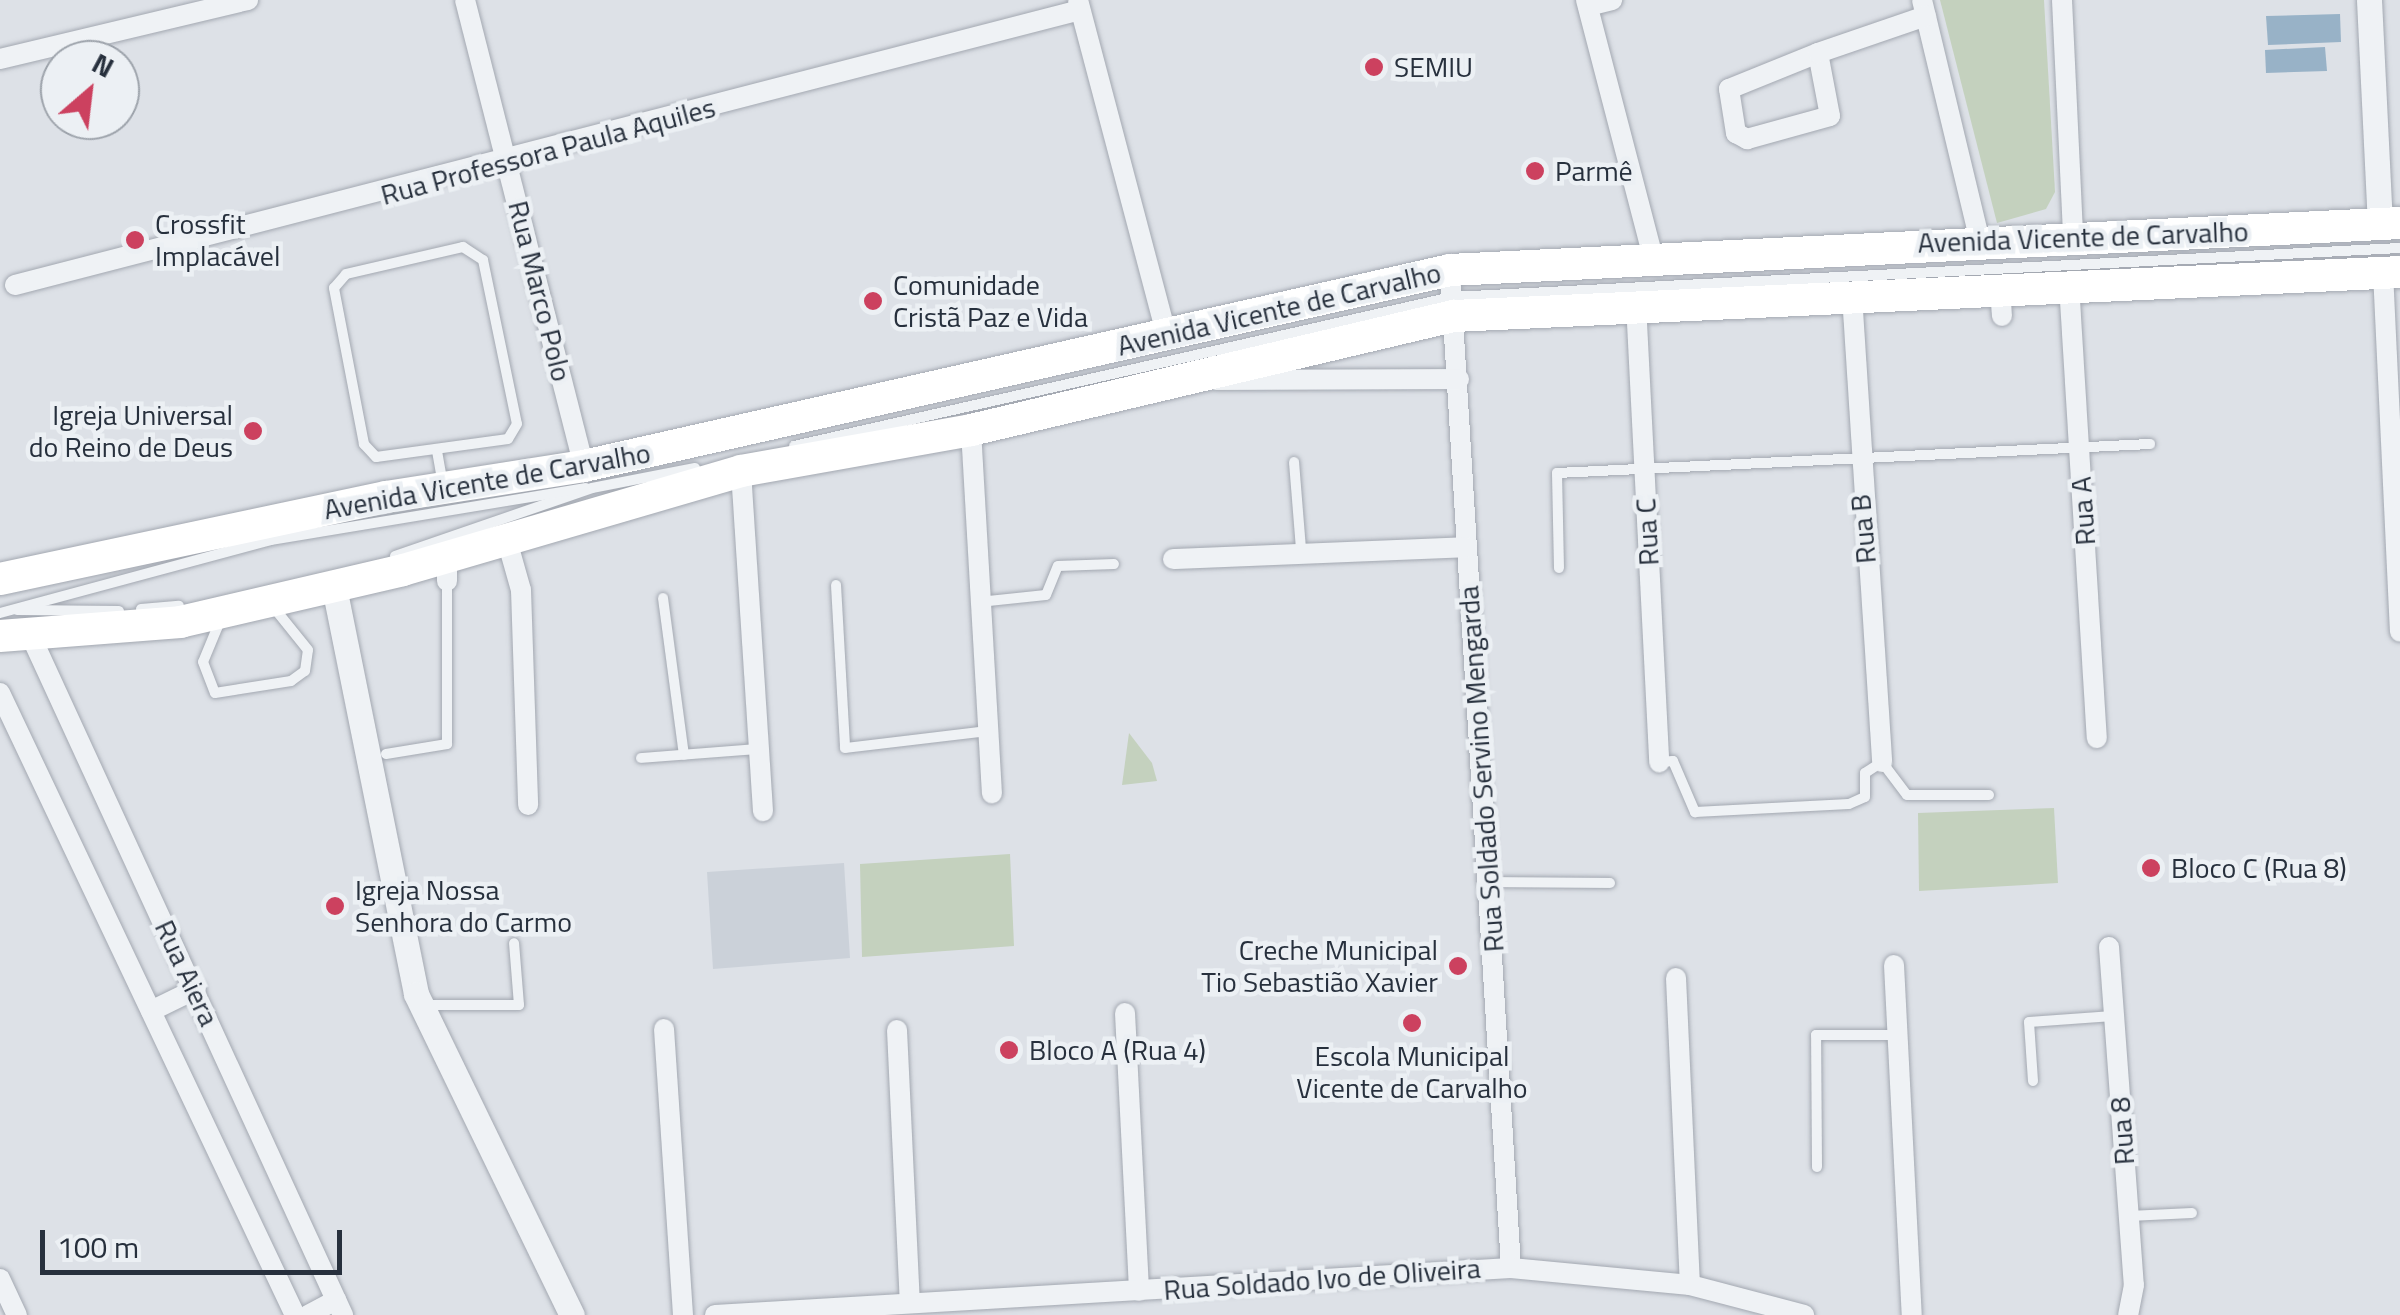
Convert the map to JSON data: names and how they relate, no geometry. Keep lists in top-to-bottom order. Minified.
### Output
{"streets":{"main road":["Avenida Vicente de Carvalho"],"street":["Rua Professora Paula Aquiles","Rua Marco Polo","Rua A","Rua B","Rua C","Rua Soldado Servino Mengarda","Rua Aiera","Rua 8","Rua Soldado Ivo de Oliveira"]},"crossings":[["Rua Professora Paula Aquiles","Rua Marco Polo"],["Avenida Vicente de Carvalho","Rua Marco Polo"],["Avenida Vicente de Carvalho","Rua A"],["Avenida Vicente de Carvalho","Rua B"],["Avenida Vicente de Carvalho","Rua C"],["Avenida Vicente de Carvalho","Rua Soldado Servino Mengarda"],["Avenida Vicente de Carvalho","Rua Aiera"],["Rua Soldado Servino Mengarda","Rua Soldado Ivo de Oliveira"]],"places":["SEMIU","Parmê","Crossfit Implacável","Comunidade Cristã Paz e Vida","Igreja Universal do Reino de Deus","Bloco C (Rua 8)","Igreja Nossa Senhora do Carmo","Creche Municipal Tio Sebastião Xavier","Escola Municipal Vicente de Carvalho","Bloco A (Rua 4)"],"scale_bar":"100 m","north":"top right"}
